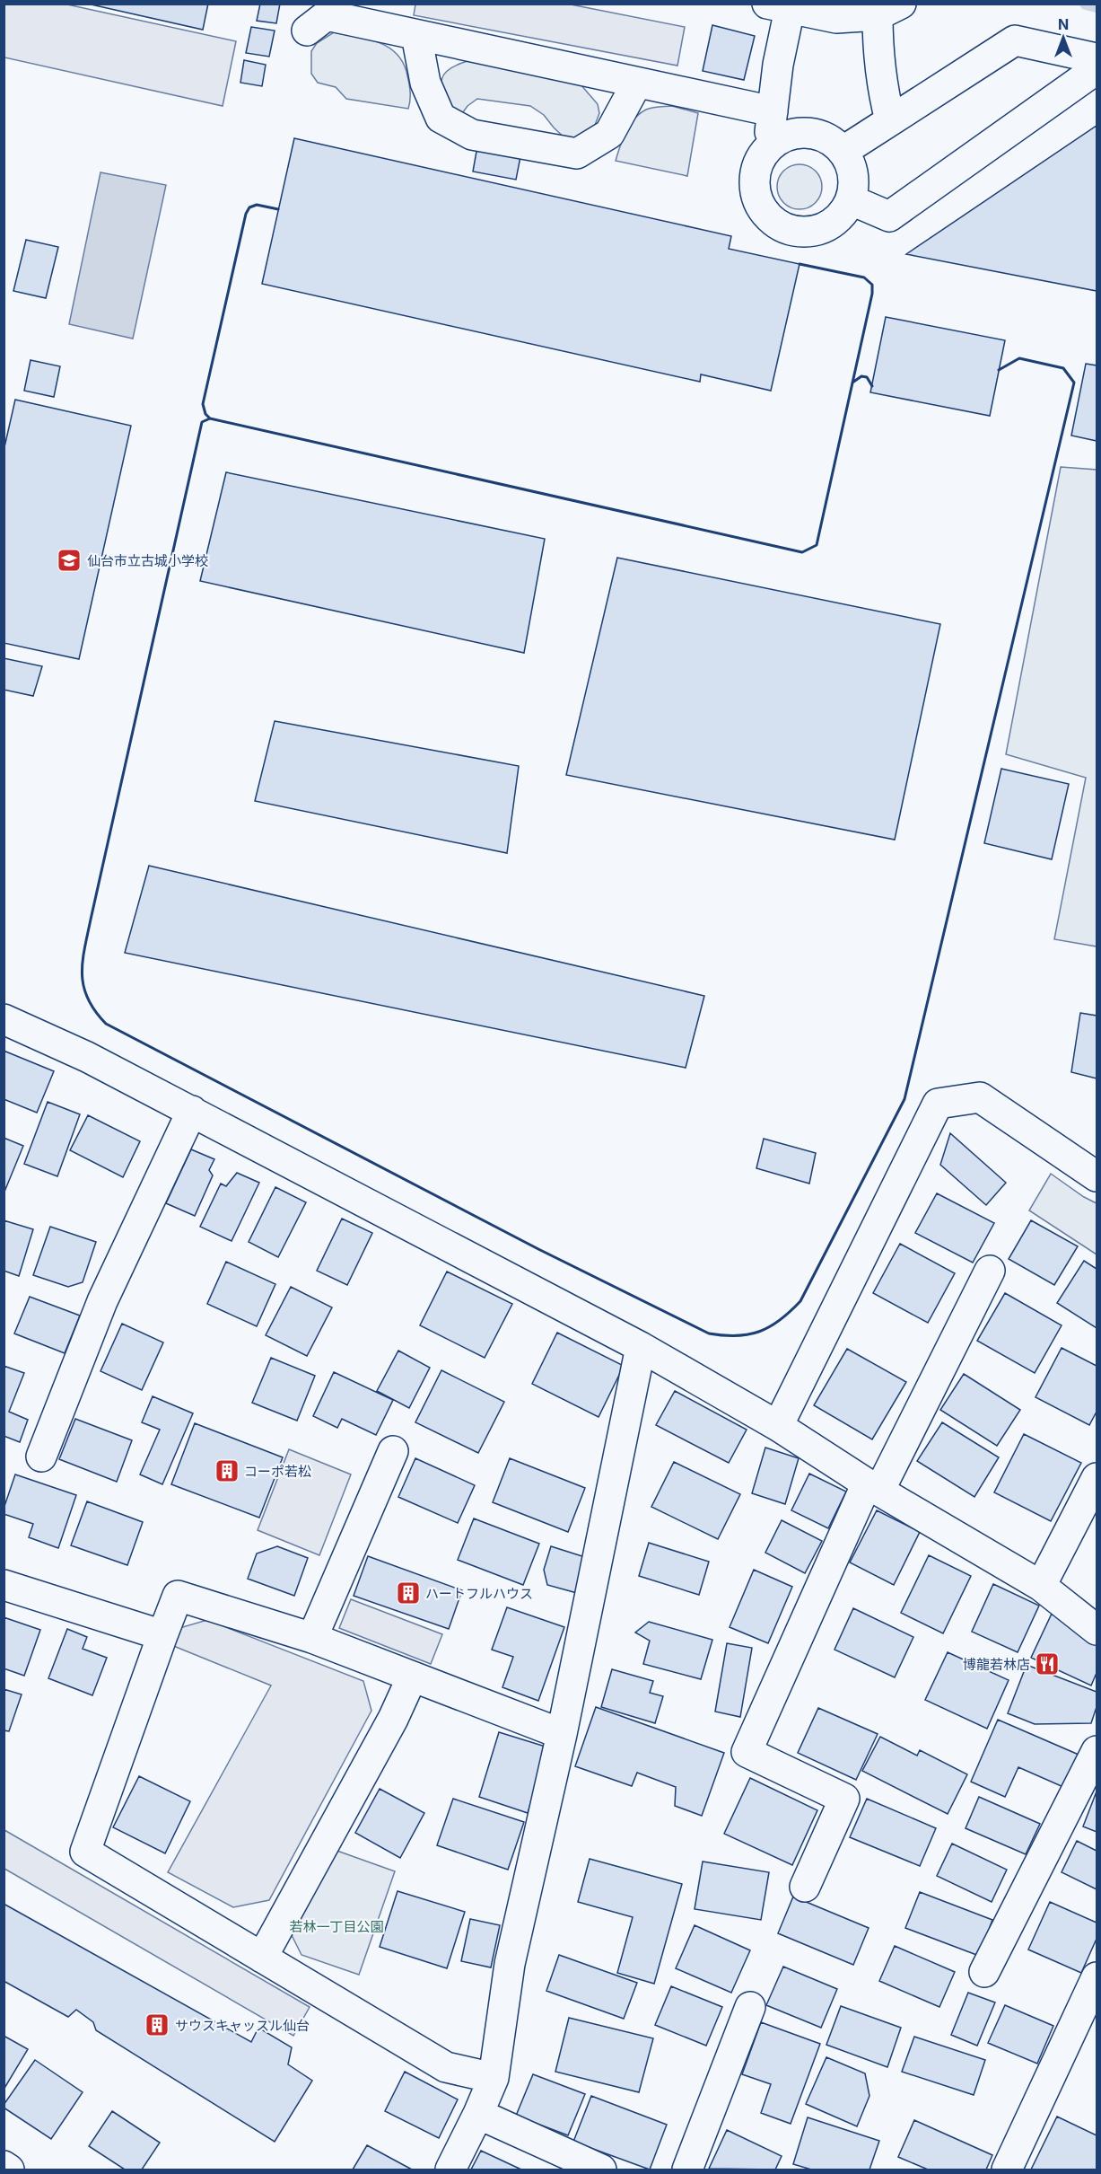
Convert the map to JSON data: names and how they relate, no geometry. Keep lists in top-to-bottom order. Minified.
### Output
{"parks":["若林一丁目公園"],"places":{"school or university":["仙台市立古城小学校"],"building":["コーポ若松","ハートフルハウス","サウスキャッスル仙台"],"restaurant":["博龍若林店"]},"north":"top"}
